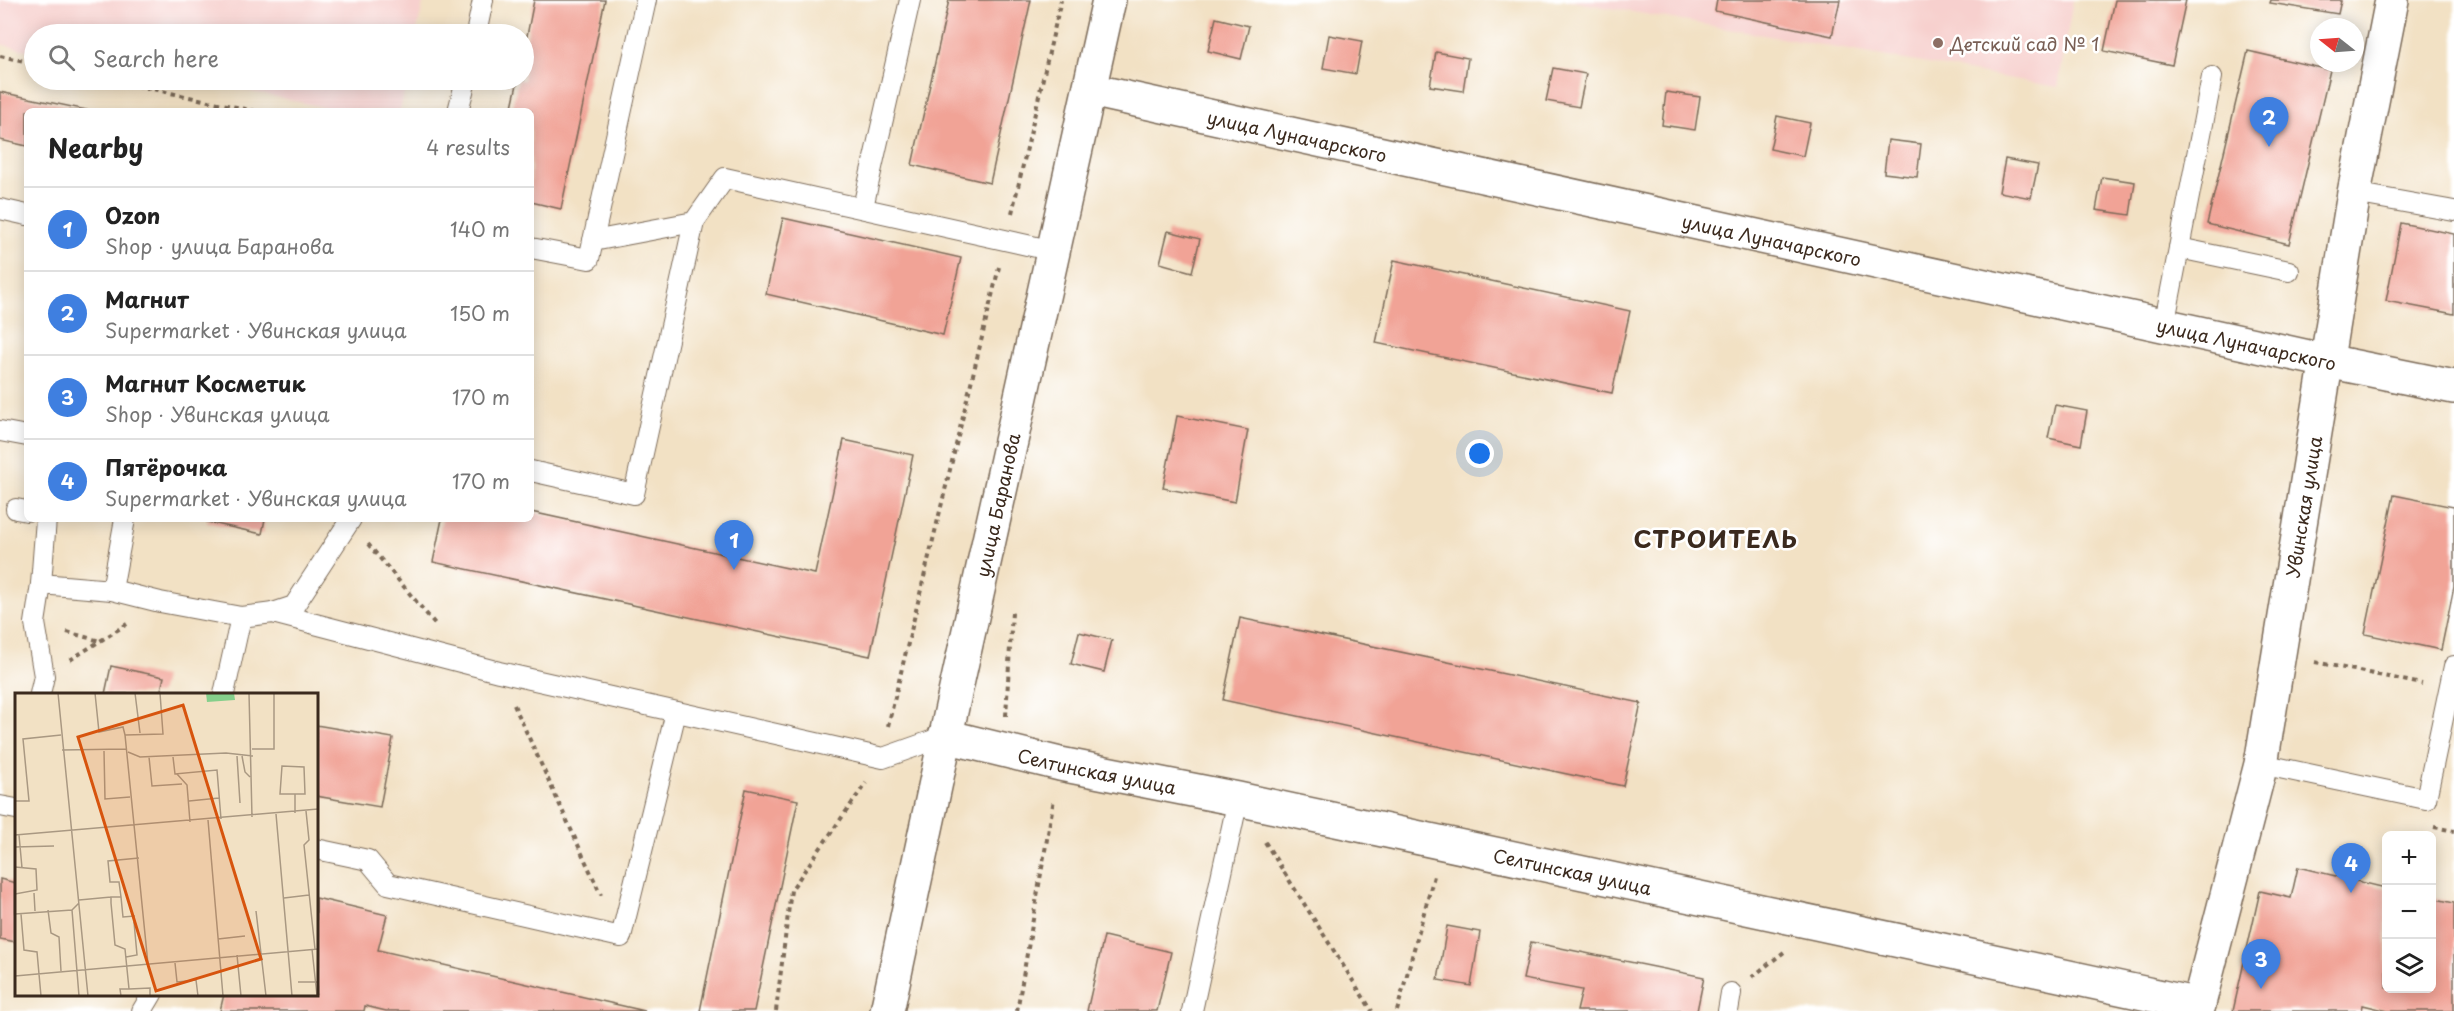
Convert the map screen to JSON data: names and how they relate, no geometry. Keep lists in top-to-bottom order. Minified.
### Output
{"streets":{"street":["улица Луначарского","улица Баранова","Увинская улица","Селтинская улица"]},"crossings":[["улица Луначарского","улица Баранова"],["улица Луначарского","Увинская улица"],["улица Баранова","Селтинская улица"],["Увинская улица","Селтинская улица"]],"districts":["СТРОИТЕЛЬ"],"places":["Детский сад № 1"],"north":"left","page":{"search":"Search here","pins":["2","1","4","3"],"heading":["Nearby","4 results"],"list":[{"mark":"1","name":"Ozon","note":"Shop · улица Баранова","value":"140 m"},{"mark":"2","name":"Магнит","note":"Supermarket · Увинская улица","value":"150 m"},{"mark":"3","name":"Магнит Косметик","note":"Shop · Увинская улица","value":"170 m"},{"mark":"4","name":"Пятёрочка","note":"Supermarket · Увинская улица","value":"170 m"}],"map_buttons":["+","−"]}}
